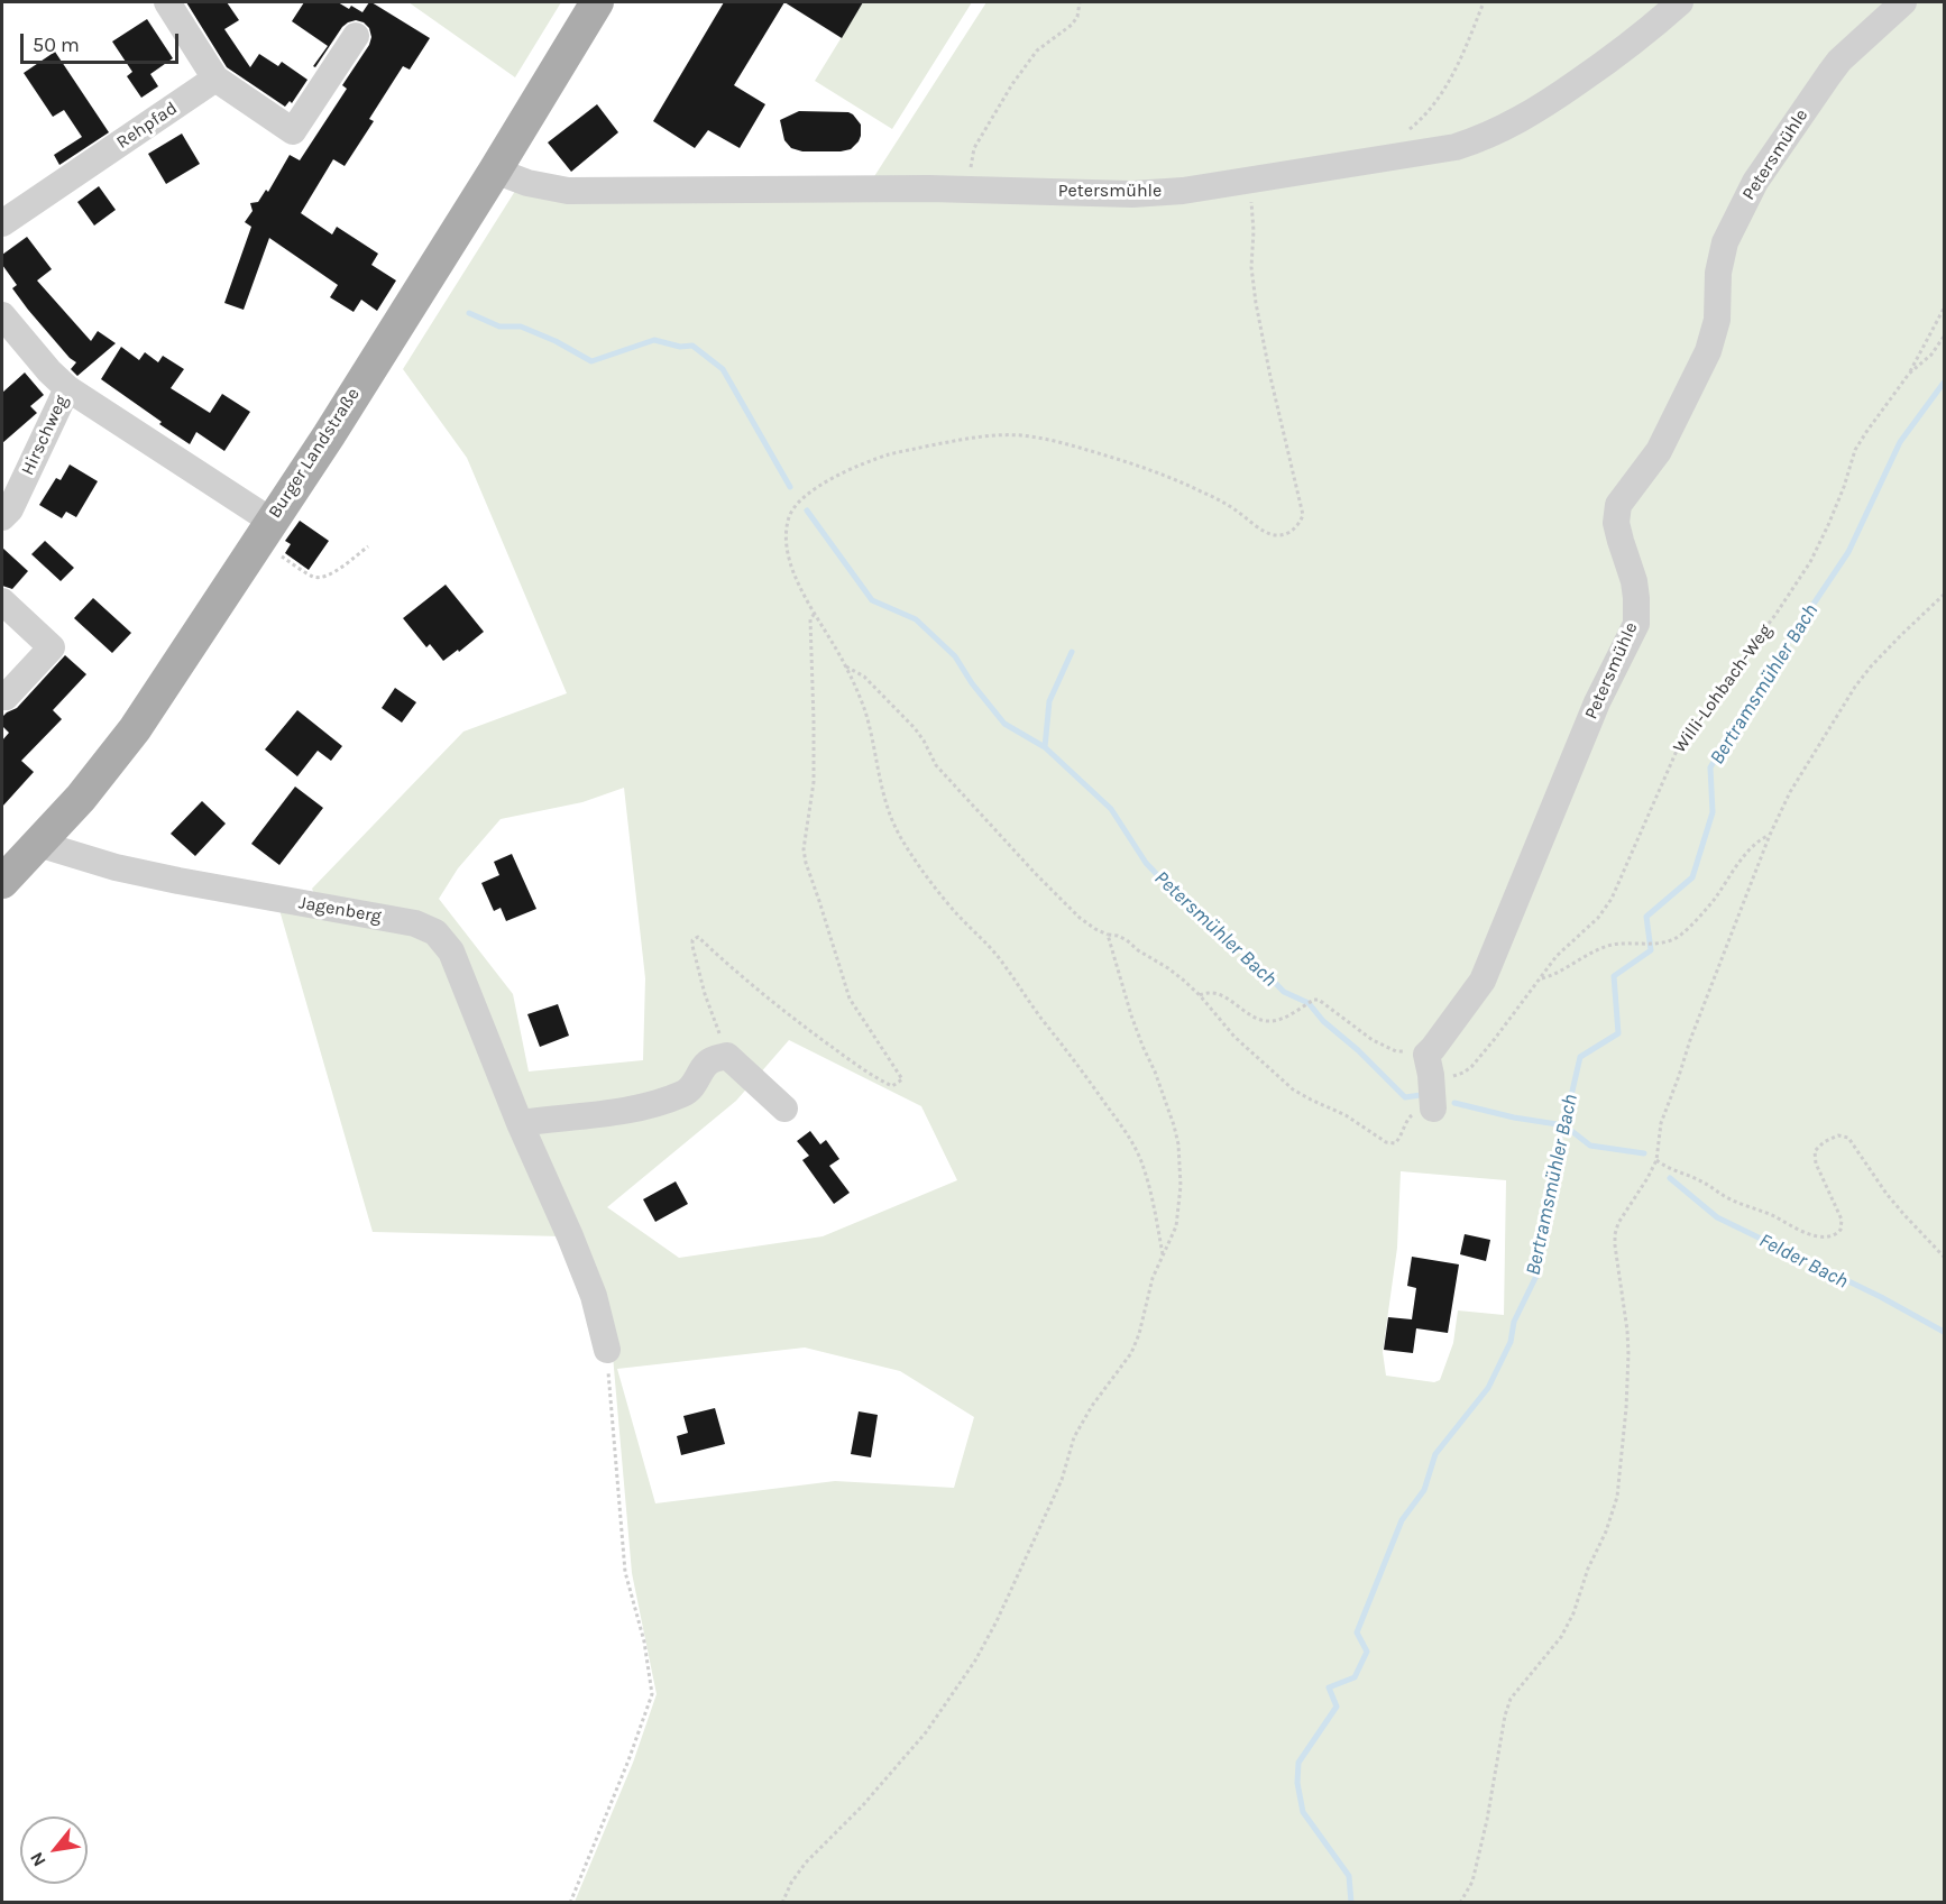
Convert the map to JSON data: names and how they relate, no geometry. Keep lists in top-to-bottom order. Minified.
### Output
{"streets":{"main road":["Burger Landstraße"],"street":["Rehpfad","Petersmühle","Hirschweg","Jagenberg"],"path":["Willi-Lohbach-Weg"]},"crossings":[["Petersmühle","Burger Landstraße"],["Petersmühle","Willi-Lohbach-Weg"],["Burger Landstraße","Jagenberg"]],"water":["Bertramsmühler Bach","Petersmühler Bach","Felder Bach"],"scale_bar":"50 m","north":"bottom left"}
